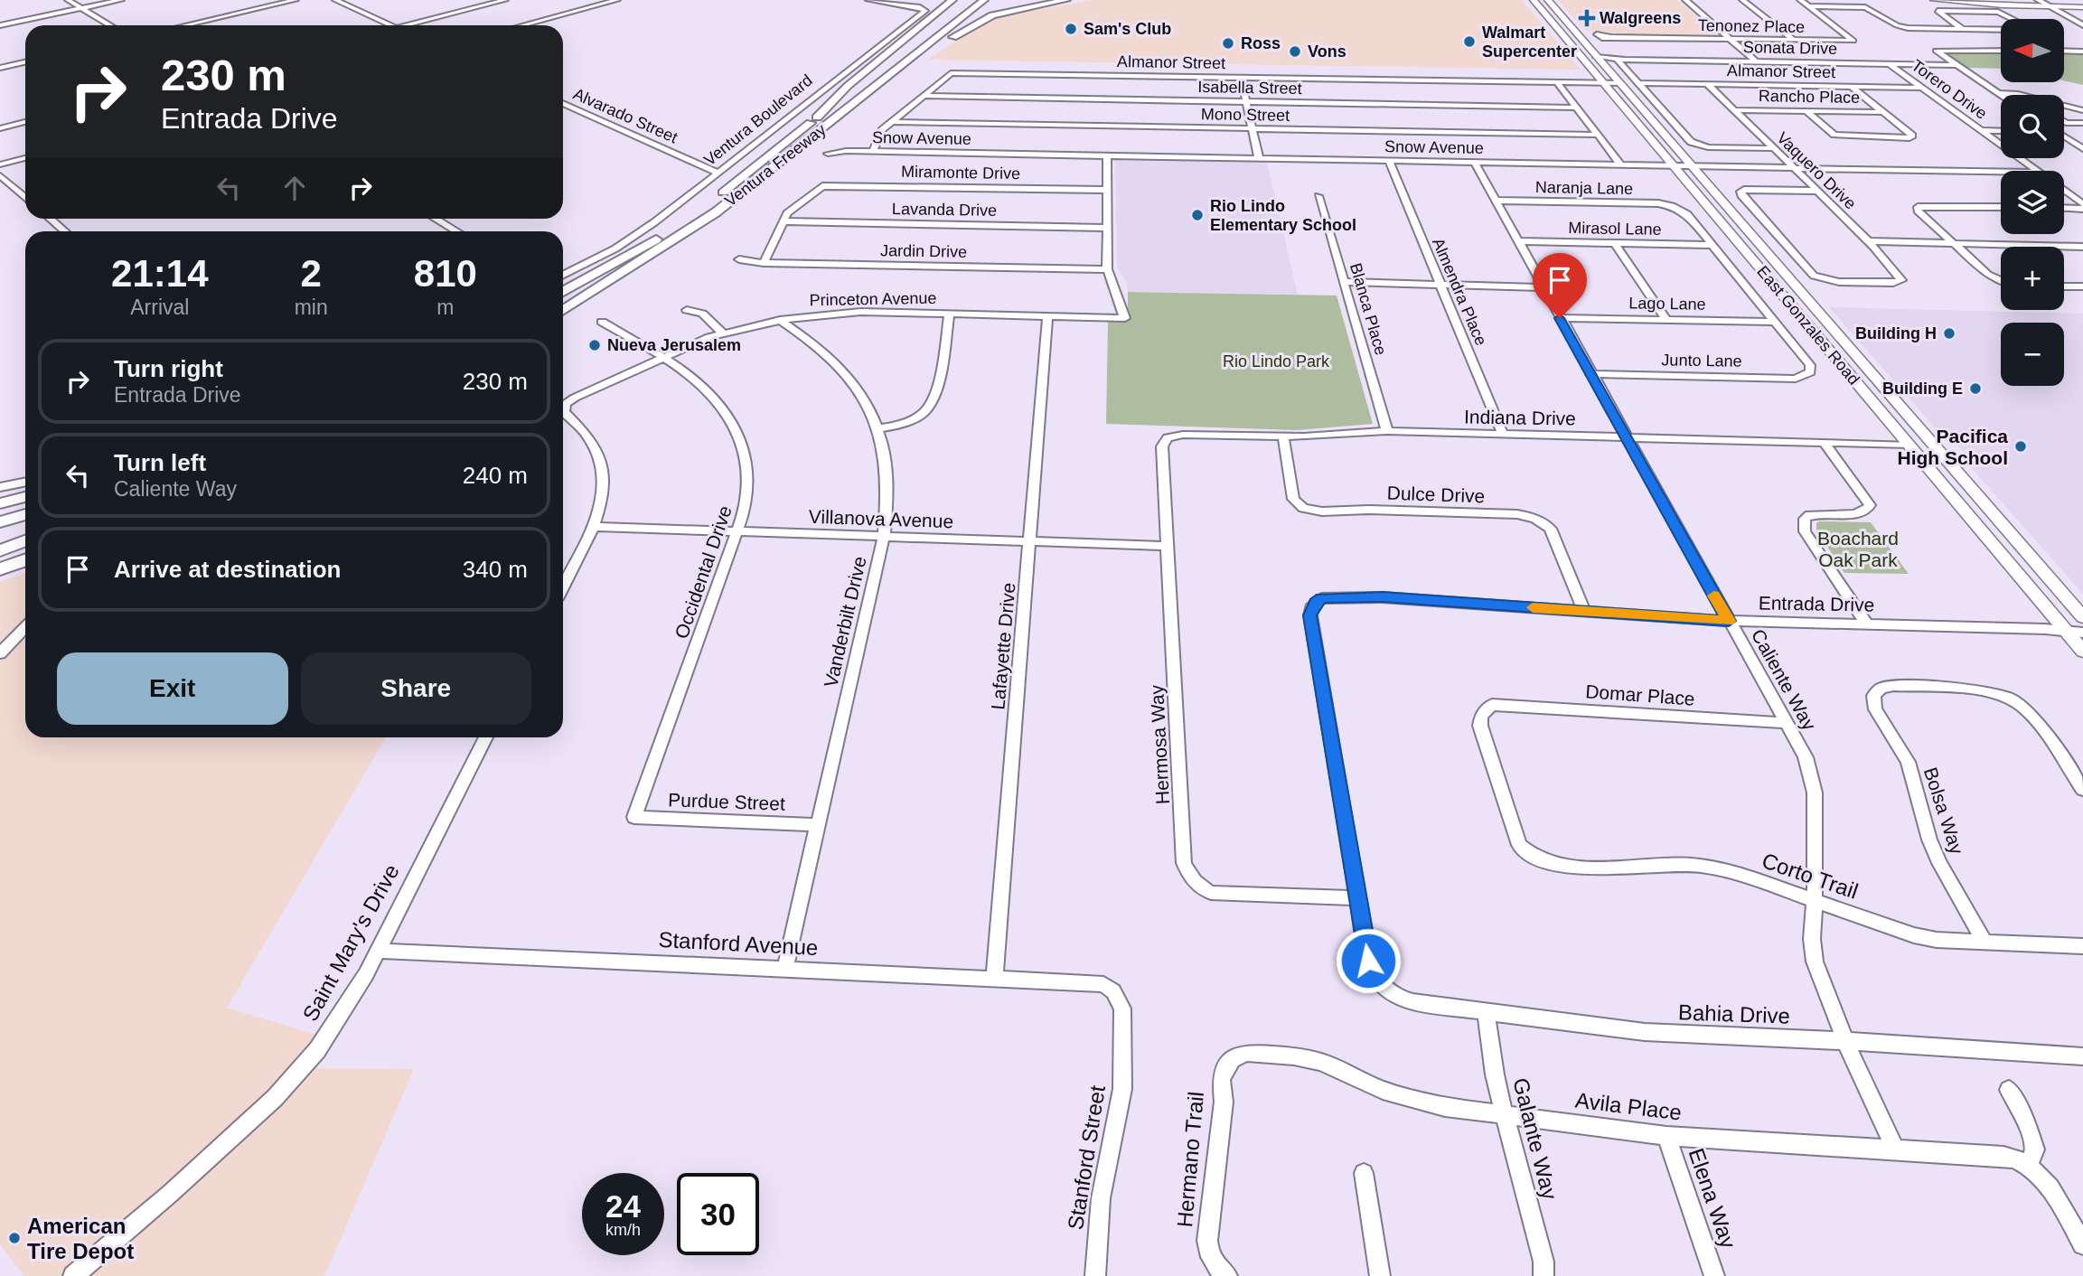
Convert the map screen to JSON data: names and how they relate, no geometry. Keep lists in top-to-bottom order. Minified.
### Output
{"streets":{"highway":["Ventura Freeway"],"main road":["East Gonzales Road"],"street":["Tenonez Place","Sonata Drive","Almanor Street","Isabella Street","Torero Drive","Rancho Place","Mono Street","Alvarado Street","Ventura Boulevard","Snow Avenue","Vaquero Drive","Miramonte Drive","Naranja Lane","Lavanda Drive","Mirasol Lane","Jardin Drive","Almendra Place","Princeton Avenue","Lago Lane","Blanca Place","Junto Lane","Indiana Drive","Dulce Drive","Villanova Avenue","Occidental Drive","Entrada Drive","Vanderbilt Drive","Lafayette Drive","Caliente Way","Domar Place","Hermosa Way","Purdue Street","Bolsa Way","Corto Trail","Saint Mary's Drive","Stanford Avenue","Bahia Drive","Avila Place","Galante Way","Stanford Street","Hermano Trail","Elena Way"]},"crossings":[["Sonata Drive","Torero Drive"],["Sonata Drive","East Gonzales Road"],["Almanor Street","Isabella Street"],["Almanor Street","Torero Drive"],["Almanor Street","Vaquero Drive"],["Almanor Street","East Gonzales Road"],["Rancho Place","Vaquero Drive"],["Alvarado Street","Ventura Boulevard"],["Snow Avenue","Vaquero Drive"],["Snow Avenue","Almendra Place"],["Snow Avenue","East Gonzales Road"],["Snow Avenue","Caliente Way"],["Miramonte Drive","Lavanda Drive"],["Naranja Lane","Mirasol Lane"],["Naranja Lane","Caliente Way"],["Mirasol Lane","Caliente Way"],["Jardin Drive","Princeton Avenue"],["Almendra Place","Indiana Drive"],["Princeton Avenue","Villanova Avenue"],["Princeton Avenue","Occidental Drive"],["Princeton Avenue","Vanderbilt Drive"],["Princeton Avenue","Lafayette Drive"],["Lago Lane","Junto Lane"],["Lago Lane","Caliente Way"],["Blanca Place","Indiana Drive"],["East Gonzales Road","Indiana Drive"],["East Gonzales Road","Entrada Drive"],["Junto Lane","Caliente Way"],["Indiana Drive","Dulce Drive"],["Indiana Drive","Caliente Way"],["Indiana Drive","Hermosa Way"],["Dulce Drive","Entrada Drive"],["Villanova Avenue","Occidental Drive"],["Villanova Avenue","Vanderbilt Drive"],["Villanova Avenue","Lafayette Drive"],["Villanova Avenue","Hermosa Way"],["Occidental Drive","Purdue Street"],["Entrada Drive","Caliente Way"],["Entrada Drive","Hermosa Way"],["Entrada Drive","Bahia Drive"],["Vanderbilt Drive","Purdue Street"],["Vanderbilt Drive","Stanford Avenue"],["Lafayette Drive","Stanford Avenue"],["Caliente Way","Domar Place"],["Caliente Way","Corto Trail"],["Caliente Way","Bahia Drive"],["Caliente Way","Avila Place"],["Domar Place","Corto Trail"],["Hermosa Way","Bahia Drive"],["Bolsa Way","Corto Trail"],["Saint Mary's Drive","Stanford Avenue"],["Stanford Avenue","Stanford Street"],["Bahia Drive","Galante Way"],["Avila Place","Galante Way"],["Avila Place","Hermano Trail"],["Avila Place","Elena Way"]],"parks":["Rio Lindo Park","Boachard Oak Park"],"places":{"health":["Walgreens"],"other":["Sam's Club","Walmart Supercenter","Ross","Vons","Rio Lindo Elementary School","Building H","Nueva Jerusalem","Building E","Pacifica High School","American Tire Depot"]},"north":"left","page":{"map_buttons":["+","−"],"turn":["230 m","Entrada Drive"],"eta":["21:14","Arrival","2","min","810","m"],"list":[{"name":"Turn right","note":"Entrada Drive","value":"230 m"},{"name":"Turn left","note":"Caliente Way","value":"240 m"},{"name":"Arrive at destination","value":"340 m"}],"buttons":["Exit","Share"],"speed":"24 km/h","limit":"30"}}
